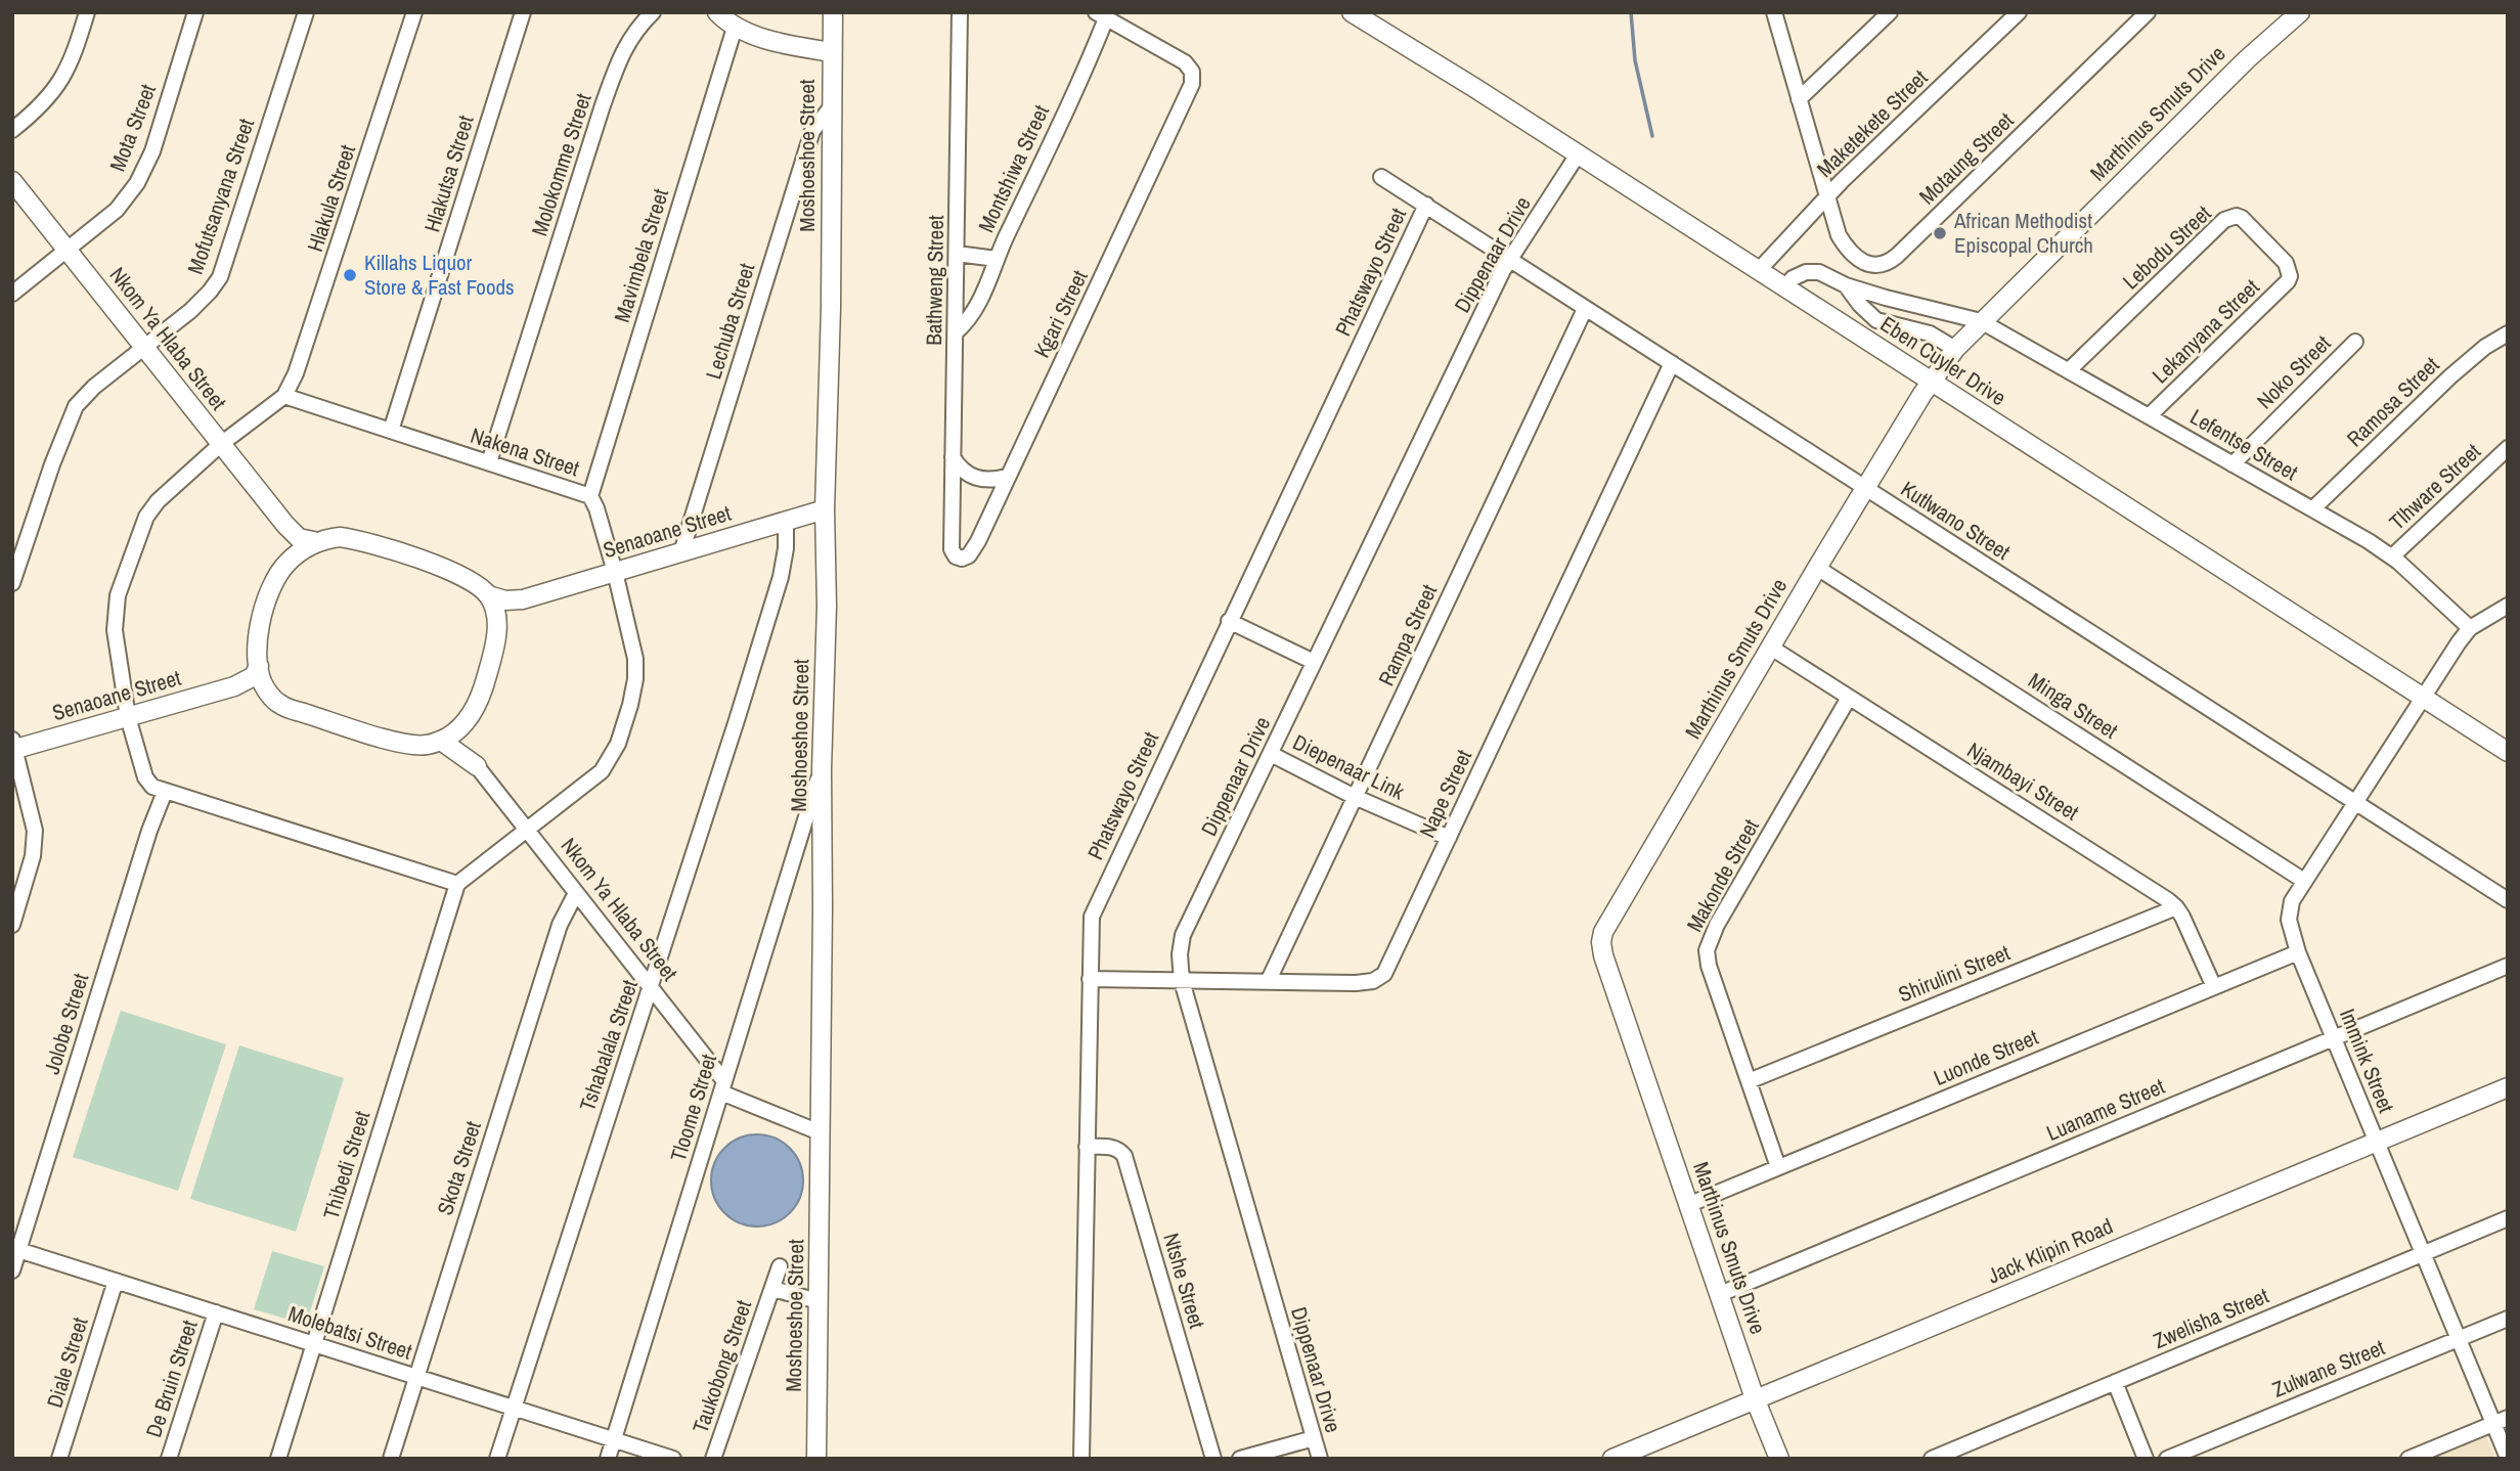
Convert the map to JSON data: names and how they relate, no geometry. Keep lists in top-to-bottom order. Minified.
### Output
{"streets":{"street":["Marthinus Smuts Drive","Maketekete Street","Mota Street","Moshoeshoe Street","Motaung Street","Molokomme Street","Montshiwa Street","Hlakutsa Street","Mofutsanyana Street","Hlakula Street","Lebodu Street","Dippenaar Drive","Mavimbela Street","Phatswayo Street","Bathweng Street","Kgari Street","Lechuba Street","Lekanyana Street","Nkom Ya Hlaba Street","Eben Cuyler Drive","Noko Street","Ramosa Street","Lefentse Street","Nakena Street","Tlhware Street","Kutlwano Street","Senaoane Street","Rampa Street","Minga Street","Diepenaar Link","Njambayi Street","Nape Street","Makonde Street","Shirulini Street","Jolobe Street","Tshabalala Street","Luonde Street","Immink Street","Tloome Street","Luaname Street","Thibedi Street","Skota Street","Jack Klipin Road","Ntshe Street","Zwelisha Street","Molebatsi Street","Diale Street","Taukobong Street","Zulwane Street","De Bruin Street"]},"crossings":[["Marthinus Smuts Drive","Eben Cuyler Drive"],["Marthinus Smuts Drive","Lefentse Street"],["Marthinus Smuts Drive","Kutlwano Street"],["Marthinus Smuts Drive","Minga Street"],["Marthinus Smuts Drive","Njambayi Street"],["Marthinus Smuts Drive","Luonde Street"],["Marthinus Smuts Drive","Luaname Street"],["Marthinus Smuts Drive","Jack Klipin Road"],["Maketekete Street","Motaung Street"],["Maketekete Street","Eben Cuyler Drive"],["Mota Street","Nkom Ya Hlaba Street"],["Moshoeshoe Street","Lechuba Street"],["Moshoeshoe Street","Nkom Ya Hlaba Street"],["Moshoeshoe Street","Senaoane Street"],["Moshoeshoe Street","Tloome Street"],["Moshoeshoe Street","Taukobong Street"],["Molokomme Street","Nakena Street"],["Montshiwa Street","Bathweng Street"],["Montshiwa Street","Kgari Street"],["Hlakutsa Street","Nakena Street"],["Mofutsanyana Street","Nkom Ya Hlaba Street"],["Hlakula Street","Nakena Street"],["Lebodu Street","Lekanyana Street"],["Lebodu Street","Lefentse Street"],["Dippenaar Drive","Eben Cuyler Drive"],["Dippenaar Drive","Kutlwano Street"],["Dippenaar Drive","Diepenaar Link"],["Dippenaar Drive","Nape Street"],["Mavimbela Street","Nakena Street"],["Phatswayo Street","Kutlwano Street"],["Phatswayo Street","Nape Street"],["Phatswayo Street","Ntshe Street"],["Bathweng Street","Kgari Street"],["Lechuba Street","Senaoane Street"],["Lekanyana Street","Lefentse Street"],["Nkom Ya Hlaba Street","Nakena Street"],["Nkom Ya Hlaba Street","Senaoane Street"],["Nkom Ya Hlaba Street","Tshabalala Street"],["Nkom Ya Hlaba Street","Tloome Street"],["Nkom Ya Hlaba Street","Skota Street"],["Eben Cuyler Drive","Lefentse Street"],["Eben Cuyler Drive","Immink Street"],["Noko Street","Lefentse Street"],["Ramosa Street","Lefentse Street"],["Lefentse Street","Tlhware Street"],["Lefentse Street","Immink Street"],["Nakena Street","Senaoane Street"],["Nakena Street","Thibedi Street"],["Kutlwano Street","Rampa Street"],["Kutlwano Street","Nape Street"],["Kutlwano Street","Immink Street"],["Senaoane Street","Tshabalala Street"],["Rampa Street","Diepenaar Link"],["Rampa Street","Nape Street"],["Minga Street","Immink Street"],["Diepenaar Link","Nape Street"],["Njambayi Street","Makonde Street"],["Njambayi Street","Shirulini Street"],["Makonde Street","Shirulini Street"],["Makonde Street","Luonde Street"],["Jolobe Street","Molebatsi Street"],["Tshabalala Street","Molebatsi Street"],["Luonde Street","Immink Street"],["Immink Street","Luaname Street"],["Immink Street","Jack Klipin Road"],["Immink Street","Zwelisha Street"],["Immink Street","Zulwane Street"],["Tloome Street","Molebatsi Street"],["Thibedi Street","Molebatsi Street"],["Skota Street","Molebatsi Street"],["Molebatsi Street","Diale Street"],["Molebatsi Street","De Bruin Street"]],"places":["African Methodist Episcopal Church","Killahs Liquor Store & Fast Foods"]}
